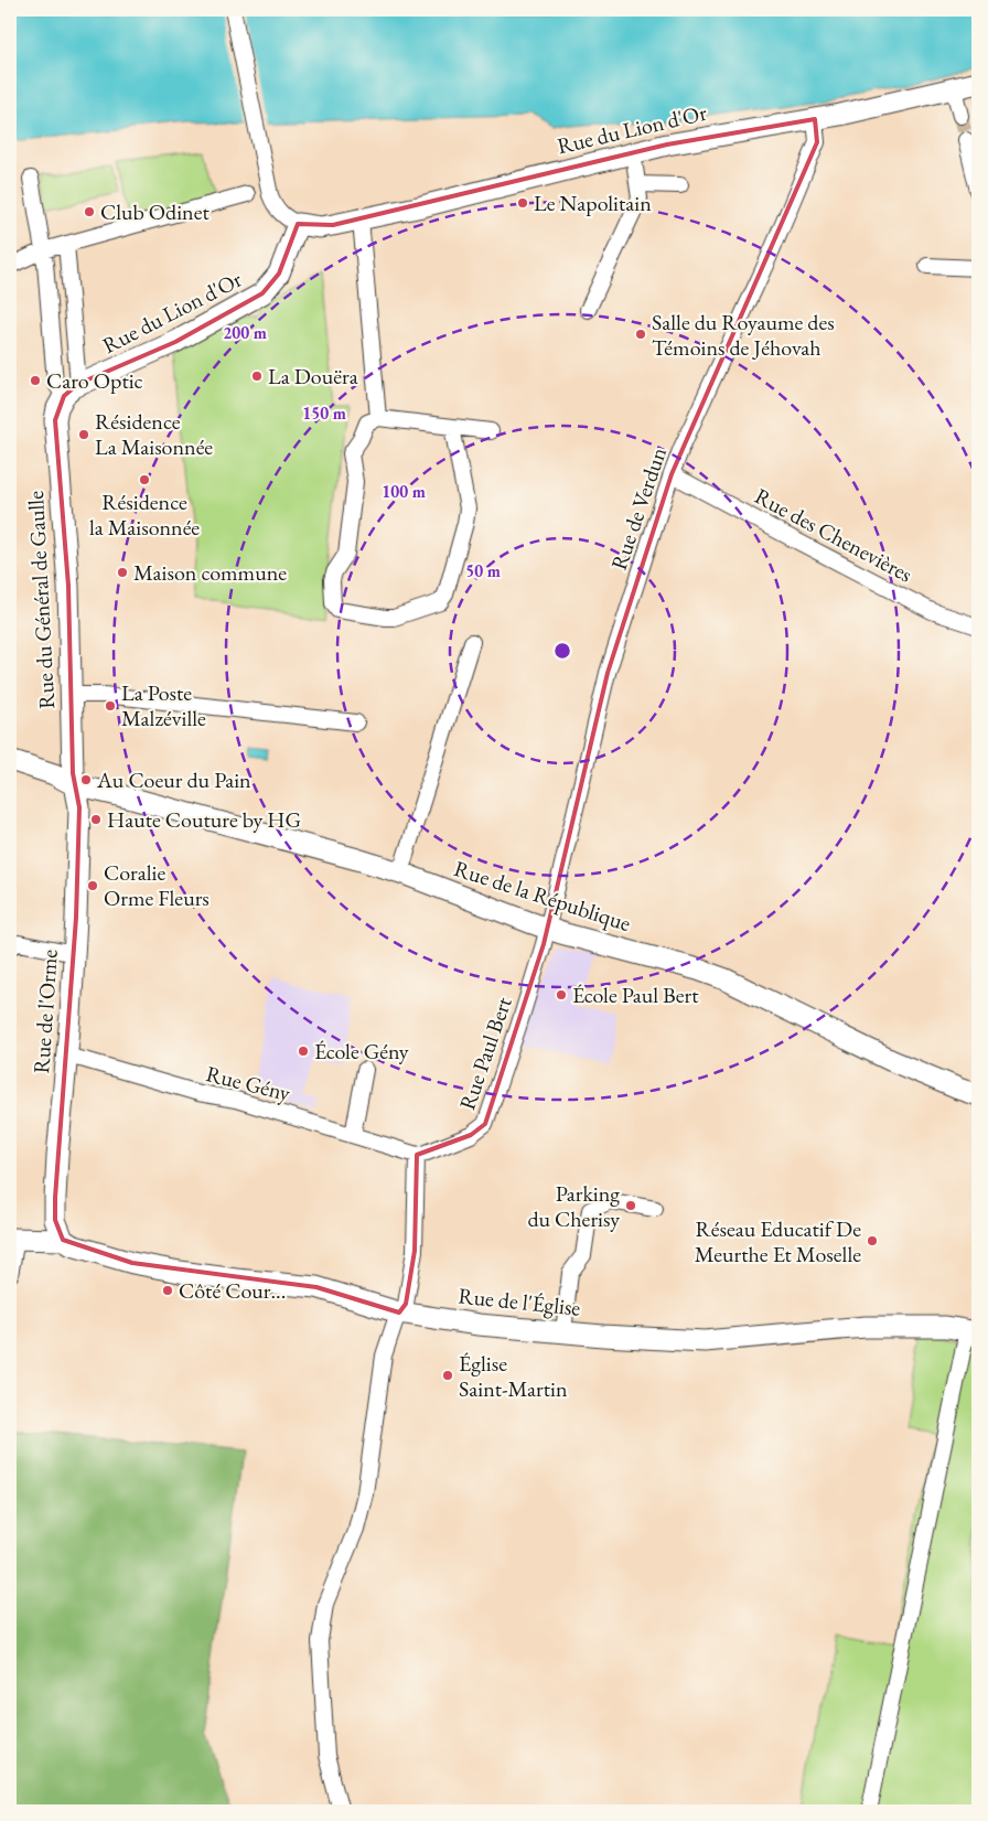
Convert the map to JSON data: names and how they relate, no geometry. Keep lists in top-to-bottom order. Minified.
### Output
{"streets":{"main road":["Rue du Lion d'Or","Rue du Général de Gaulle","Rue de la République","Rue de l'Orme","Rue de l'Église"],"street":["Rue de Verdun","Rue des Chenevières","Rue Paul Bert","Rue Gény"]},"crossings":[["Rue du Lion d'Or","Rue de Verdun"],["Rue du Lion d'Or","Rue du Général de Gaulle"],["Rue de Verdun","Rue des Chenevières"],["Rue de Verdun","Rue de la République"],["Rue de Verdun","Rue Paul Bert"],["Rue du Général de Gaulle","Rue de la République"],["Rue du Général de Gaulle","Rue de l'Orme"],["Rue de la République","Rue de l'Orme"],["Rue de la République","Rue Paul Bert"],["Rue de l'Orme","Rue Gény"],["Rue de l'Orme","Rue de l'Église"],["Rue Paul Bert","Rue Gény"]],"places":["Le Napolitain","Club Odinet","Salle du Royaume des Témoins de Jéhovah","La Douëra","Caro Optic","Résidence La Maisonnée","Résidence la Maisonnée","Maison commune","La Poste Malzéville","Au Coeur du Pain","Haute Couture by HG","Coralie Orme Fleurs","École Paul Bert","École Gény","Parking du Cherisy","Réseau Educatif De Meurthe Et Moselle","Côté Cour...","Église Saint-Martin"],"rings":["200 m","150 m","100 m","50 m"]}
